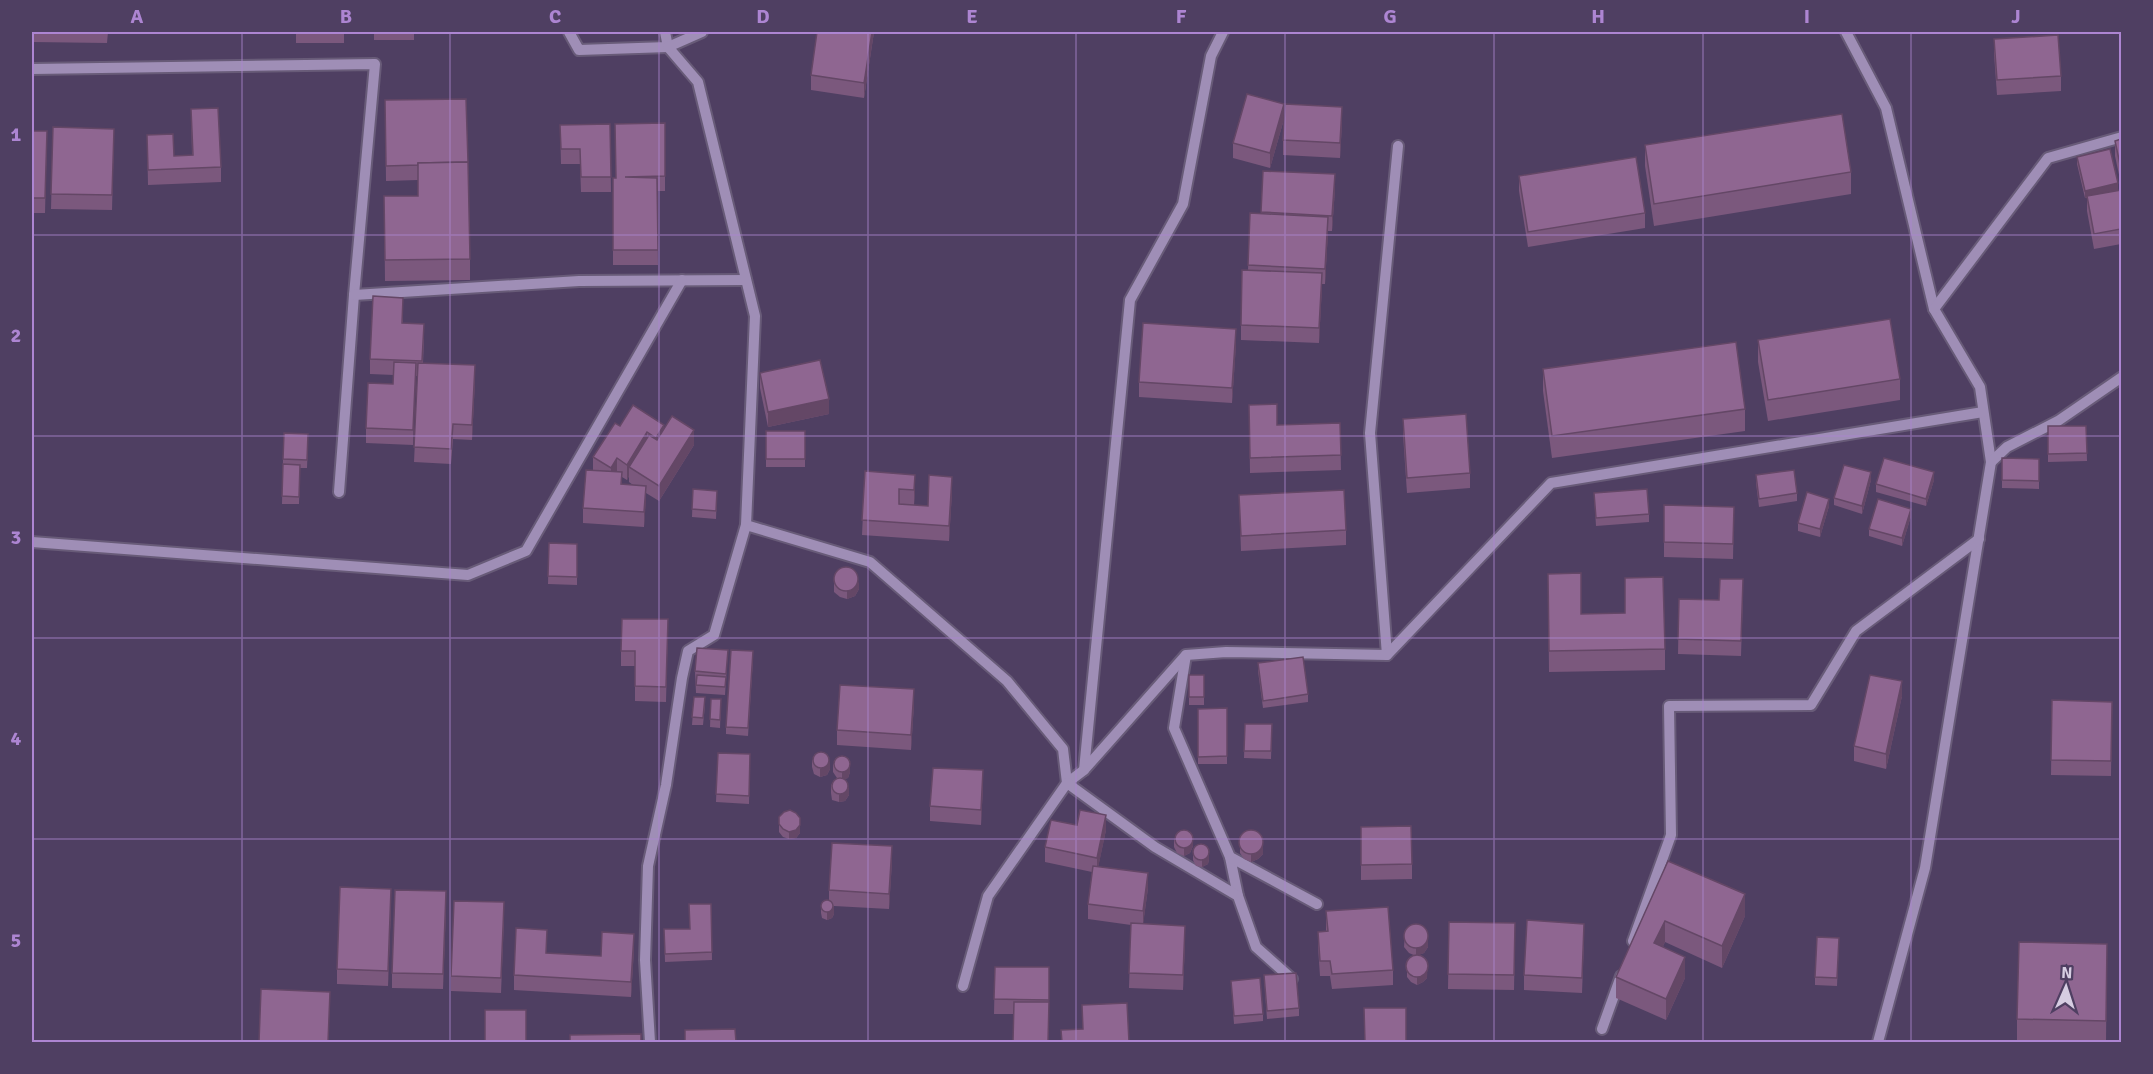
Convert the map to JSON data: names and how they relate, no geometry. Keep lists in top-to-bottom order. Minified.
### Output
{"north":"top","grid":{"columns":["A","B","C","D","E","F","G","H","I","J"],"rows":["1","2","3","4","5"]}}
